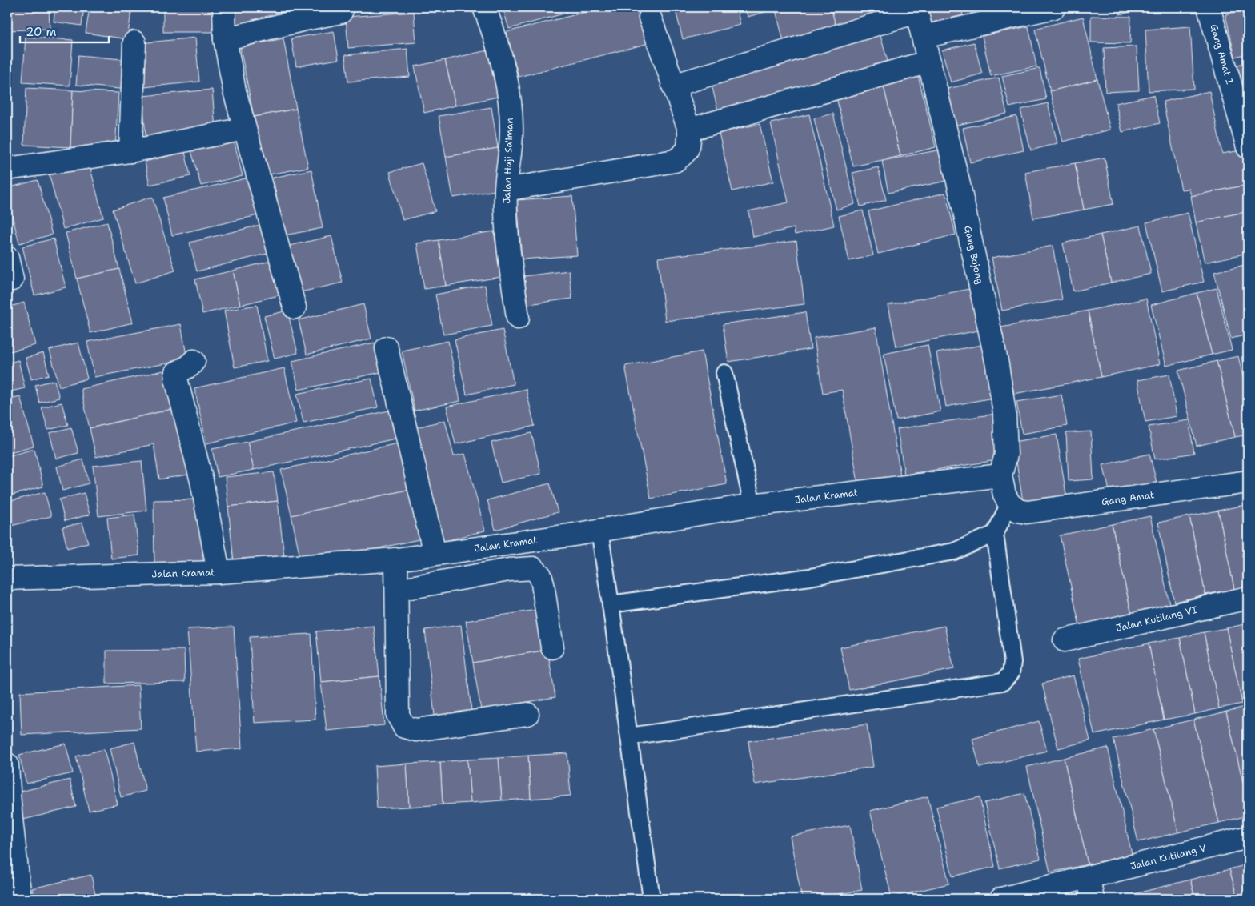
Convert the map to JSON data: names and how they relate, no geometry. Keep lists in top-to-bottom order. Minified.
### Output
{"streets":{"street":["Gang Amat I","Jalan Haji Sa'iman","Gang Bojong","Jalan Kramat","Gang Amat","Jalan Kutilang VI","Jalan Kutilang V"]},"crossings":[["Gang Bojong","Jalan Kramat"],["Gang Bojong","Gang Amat"]],"scale_bar":"20 m"}
